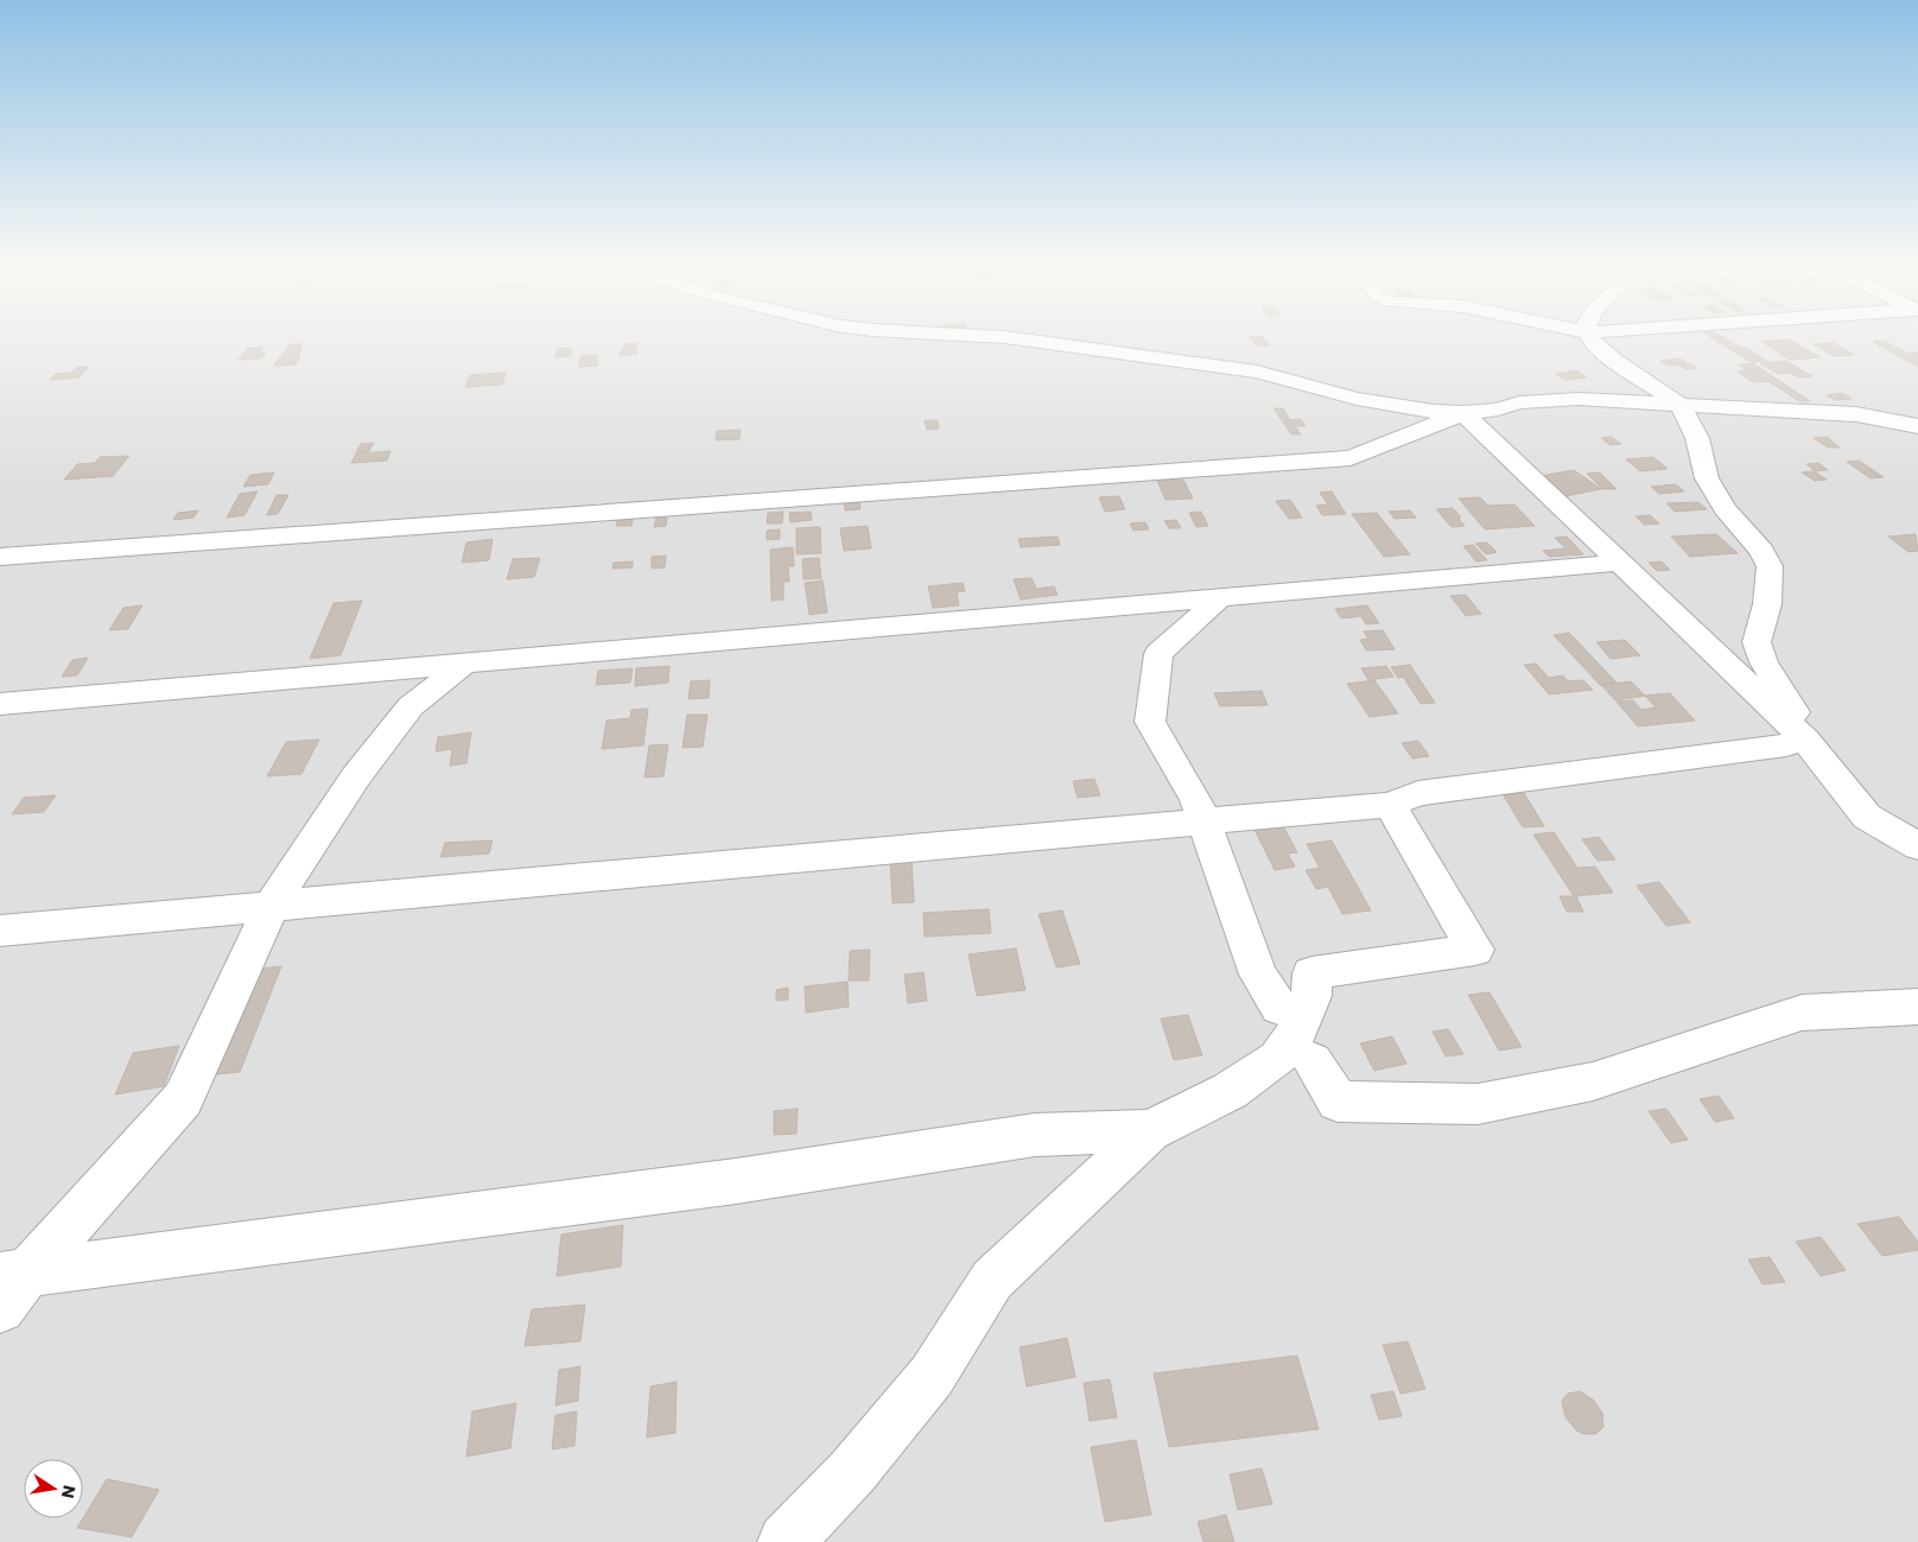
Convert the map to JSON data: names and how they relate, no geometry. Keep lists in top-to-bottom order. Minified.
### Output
{"north":"right"}
